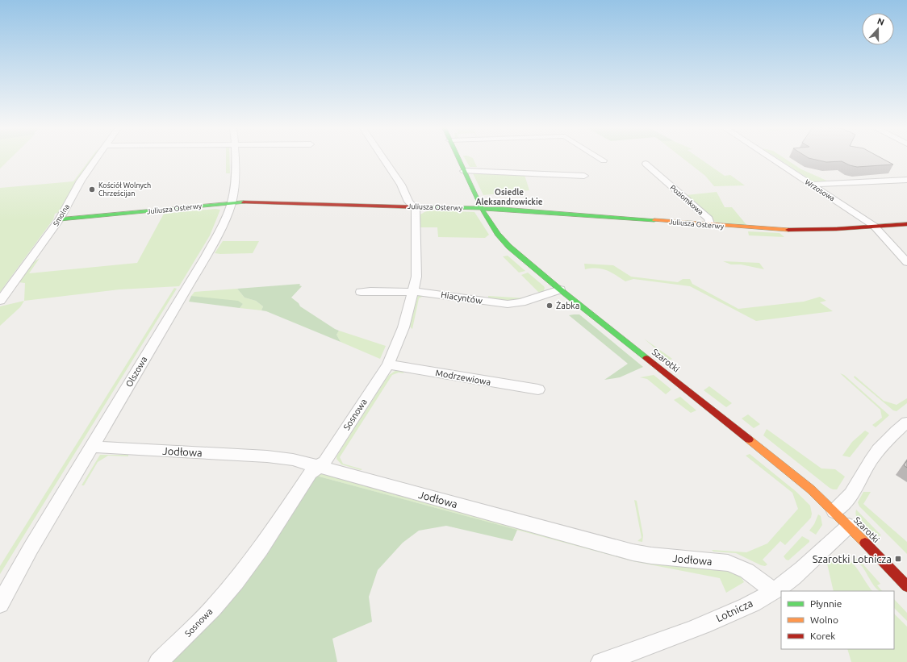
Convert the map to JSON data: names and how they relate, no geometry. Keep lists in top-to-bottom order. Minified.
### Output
{"streets":{"street":["Wrzosowa","Poziomkowa","Juliusza Osterwy","Smolna","Hiacyntów","Szarotki","Olszowa","Modrzewiowa","Sosnowa","Jodłowa","Lotnicza"]},"crossings":[["Wrzosowa","Juliusza Osterwy"],["Poziomkowa","Juliusza Osterwy"],["Juliusza Osterwy","Smolna"],["Juliusza Osterwy","Szarotki"],["Juliusza Osterwy","Olszowa"],["Juliusza Osterwy","Sosnowa"],["Hiacyntów","Szarotki"],["Hiacyntów","Sosnowa"],["Szarotki","Lotnicza"],["Olszowa","Jodłowa"],["Modrzewiowa","Sosnowa"],["Sosnowa","Jodłowa"],["Jodłowa","Lotnicza"]],"districts":["Osiedle Aleksandrowickie"],"places":{"other":["Kościół Wolnych Chrześcijan","Żabka"],"transit":["Szarotki Lotnicza"]},"legend":["Płynnie","Wolno","Korek"],"north":"top"}
